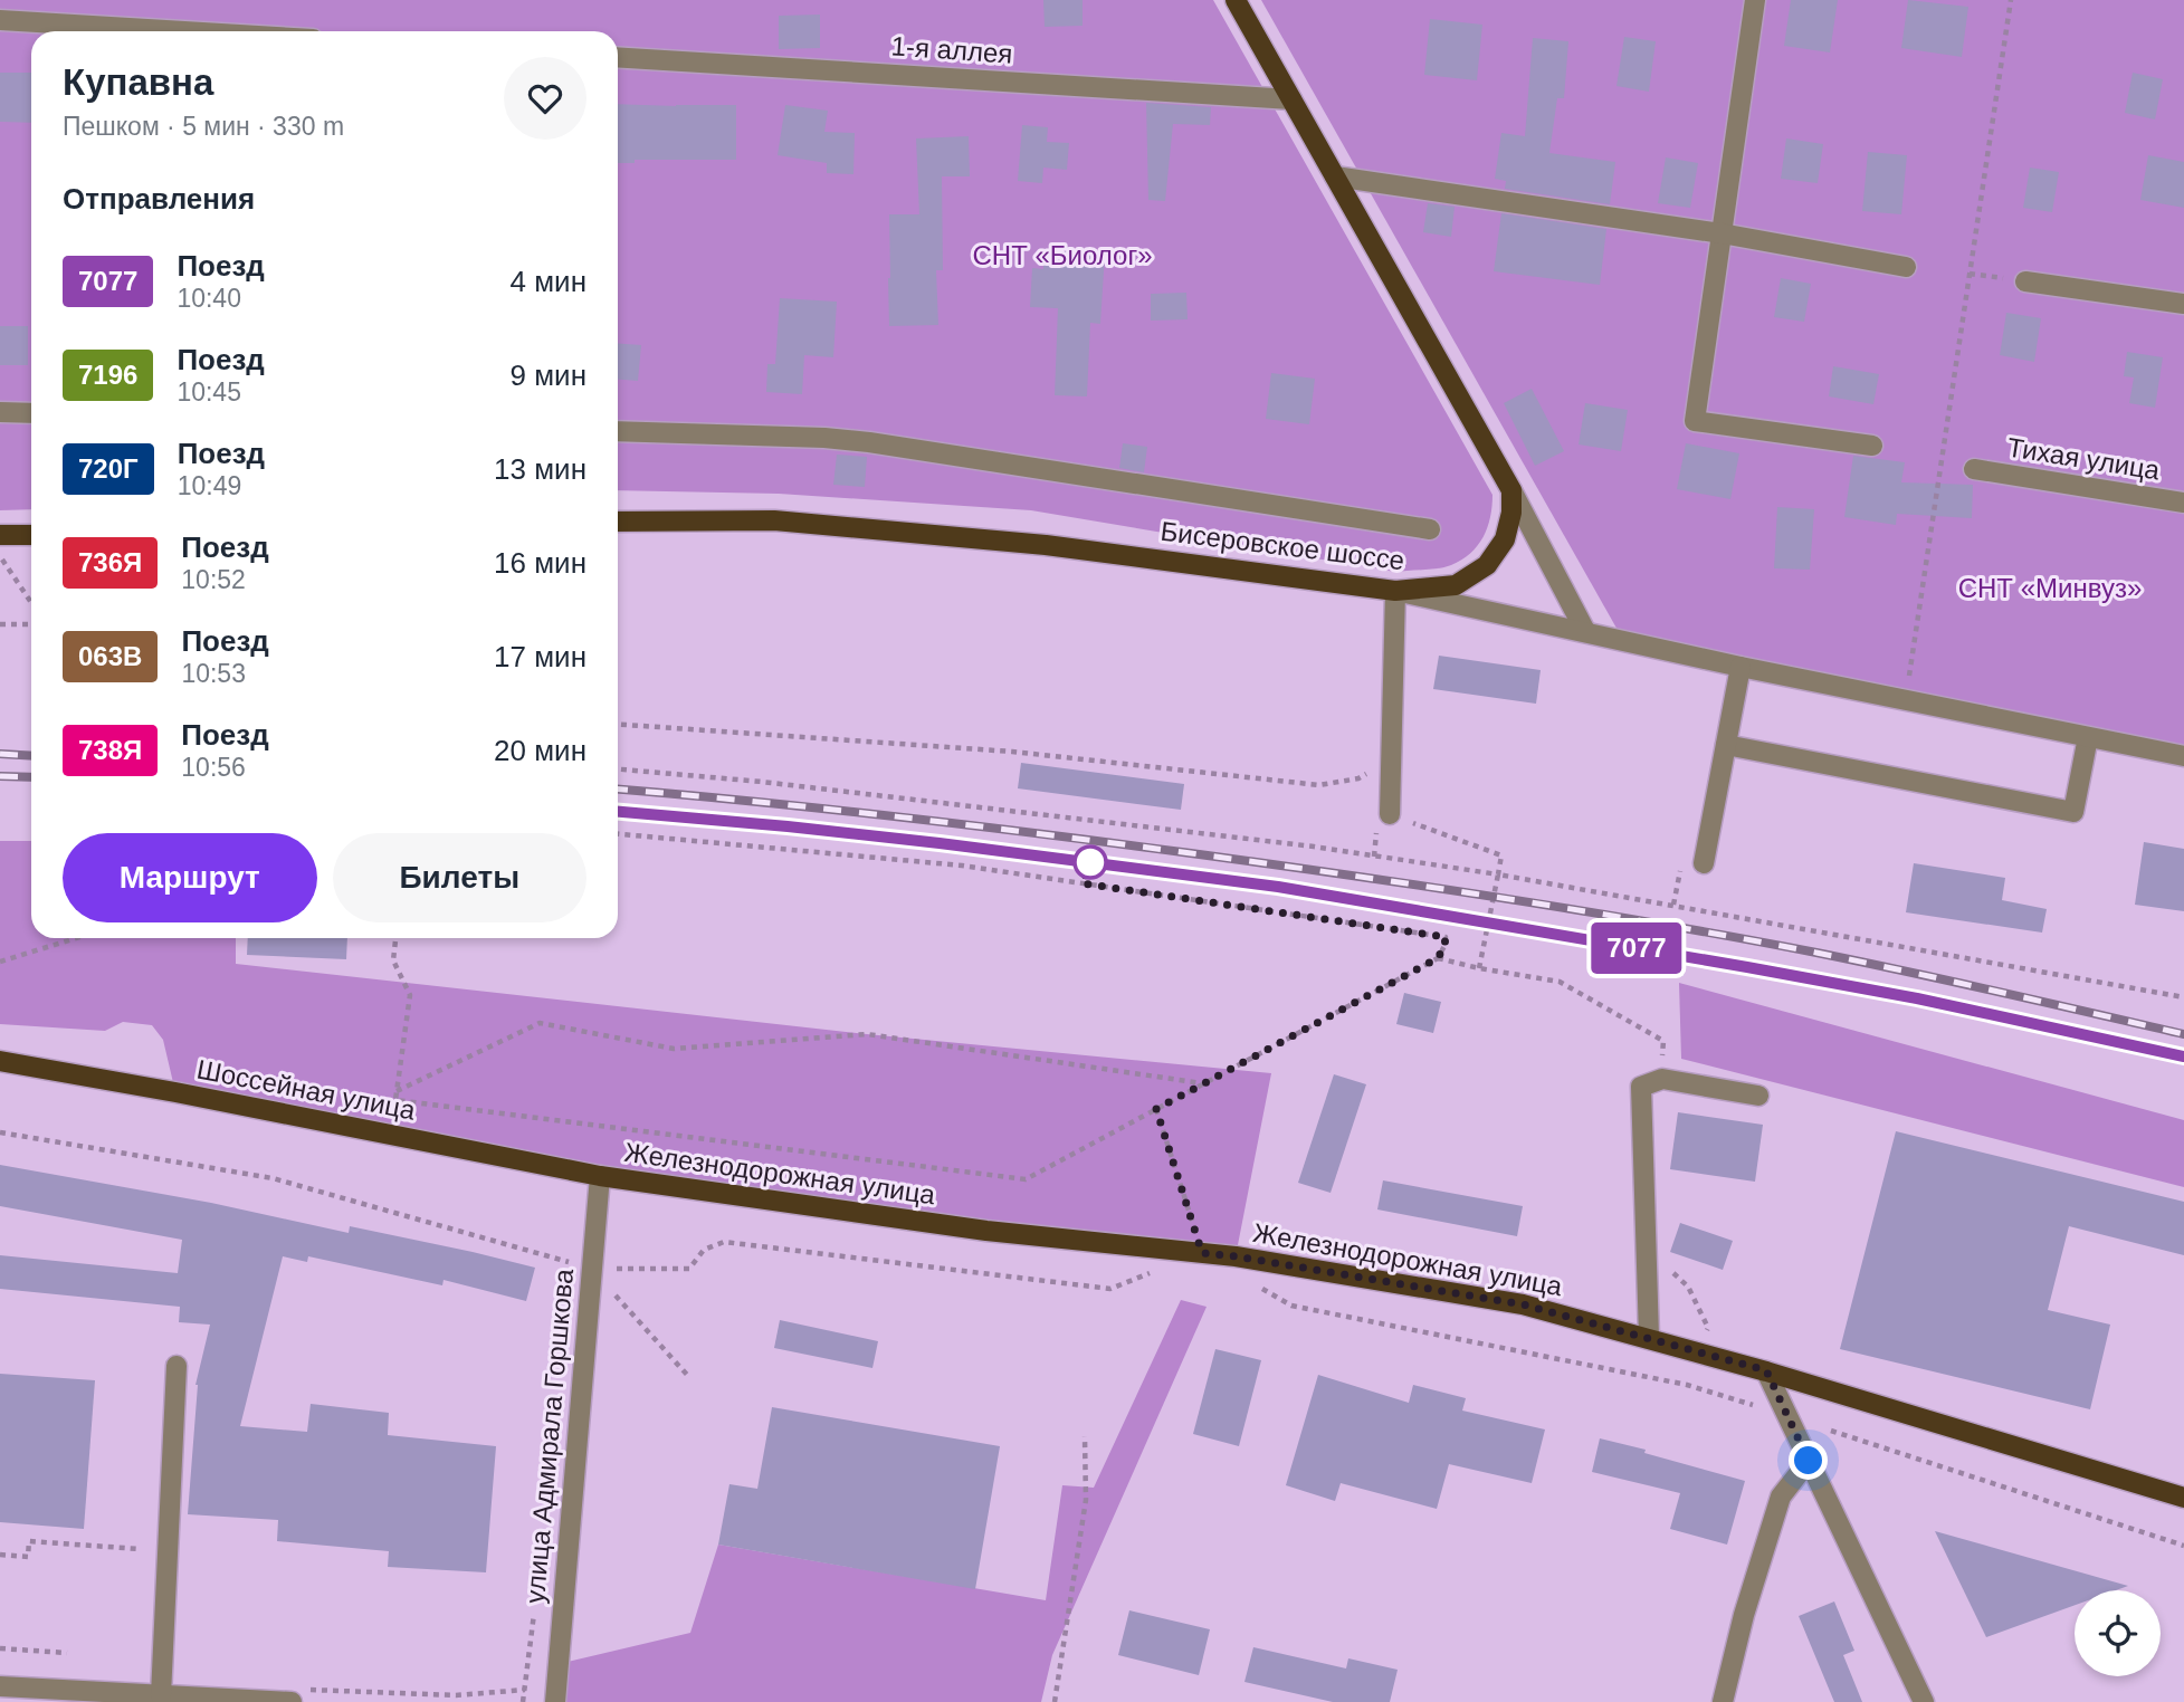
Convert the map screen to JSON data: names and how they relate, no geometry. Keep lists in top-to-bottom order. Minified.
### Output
{"streets":{"main road":["Бисеровское шоссе","Шоссейная улица","Железнодорожная улица"],"street":["1-я аллея","Тихая улица","улица Адмирала Горшкова"]},"crossings":[["Шоссейная улица","Железнодорожная улица"],["Шоссейная улица","улица Адмирала Горшкова"],["Железнодорожная улица","улица Адмирала Горшкова"]],"parks":["СНТ «Биолог»","СНТ «Минвуз»"],"page":{"on_map":"7077","heading":[["Купавна","Пешком · 5 мин · 330 m"],"Отправления"],"list":[{"mark":"7077","name":"Поезд","note":"10:40","value":"4 мин"},{"mark":"7196","name":"Поезд","note":"10:45","value":"9 мин"},{"mark":"720Г","name":"Поезд","note":"10:49","value":"13 мин"},{"mark":"736Я","name":"Поезд","note":"10:52","value":"16 мин"},{"mark":"063В","name":"Поезд","note":"10:53","value":"17 мин"},{"mark":"738Я","name":"Поезд","note":"10:56","value":"20 мин"}],"buttons":["Маршрут","Билеты"]}}
